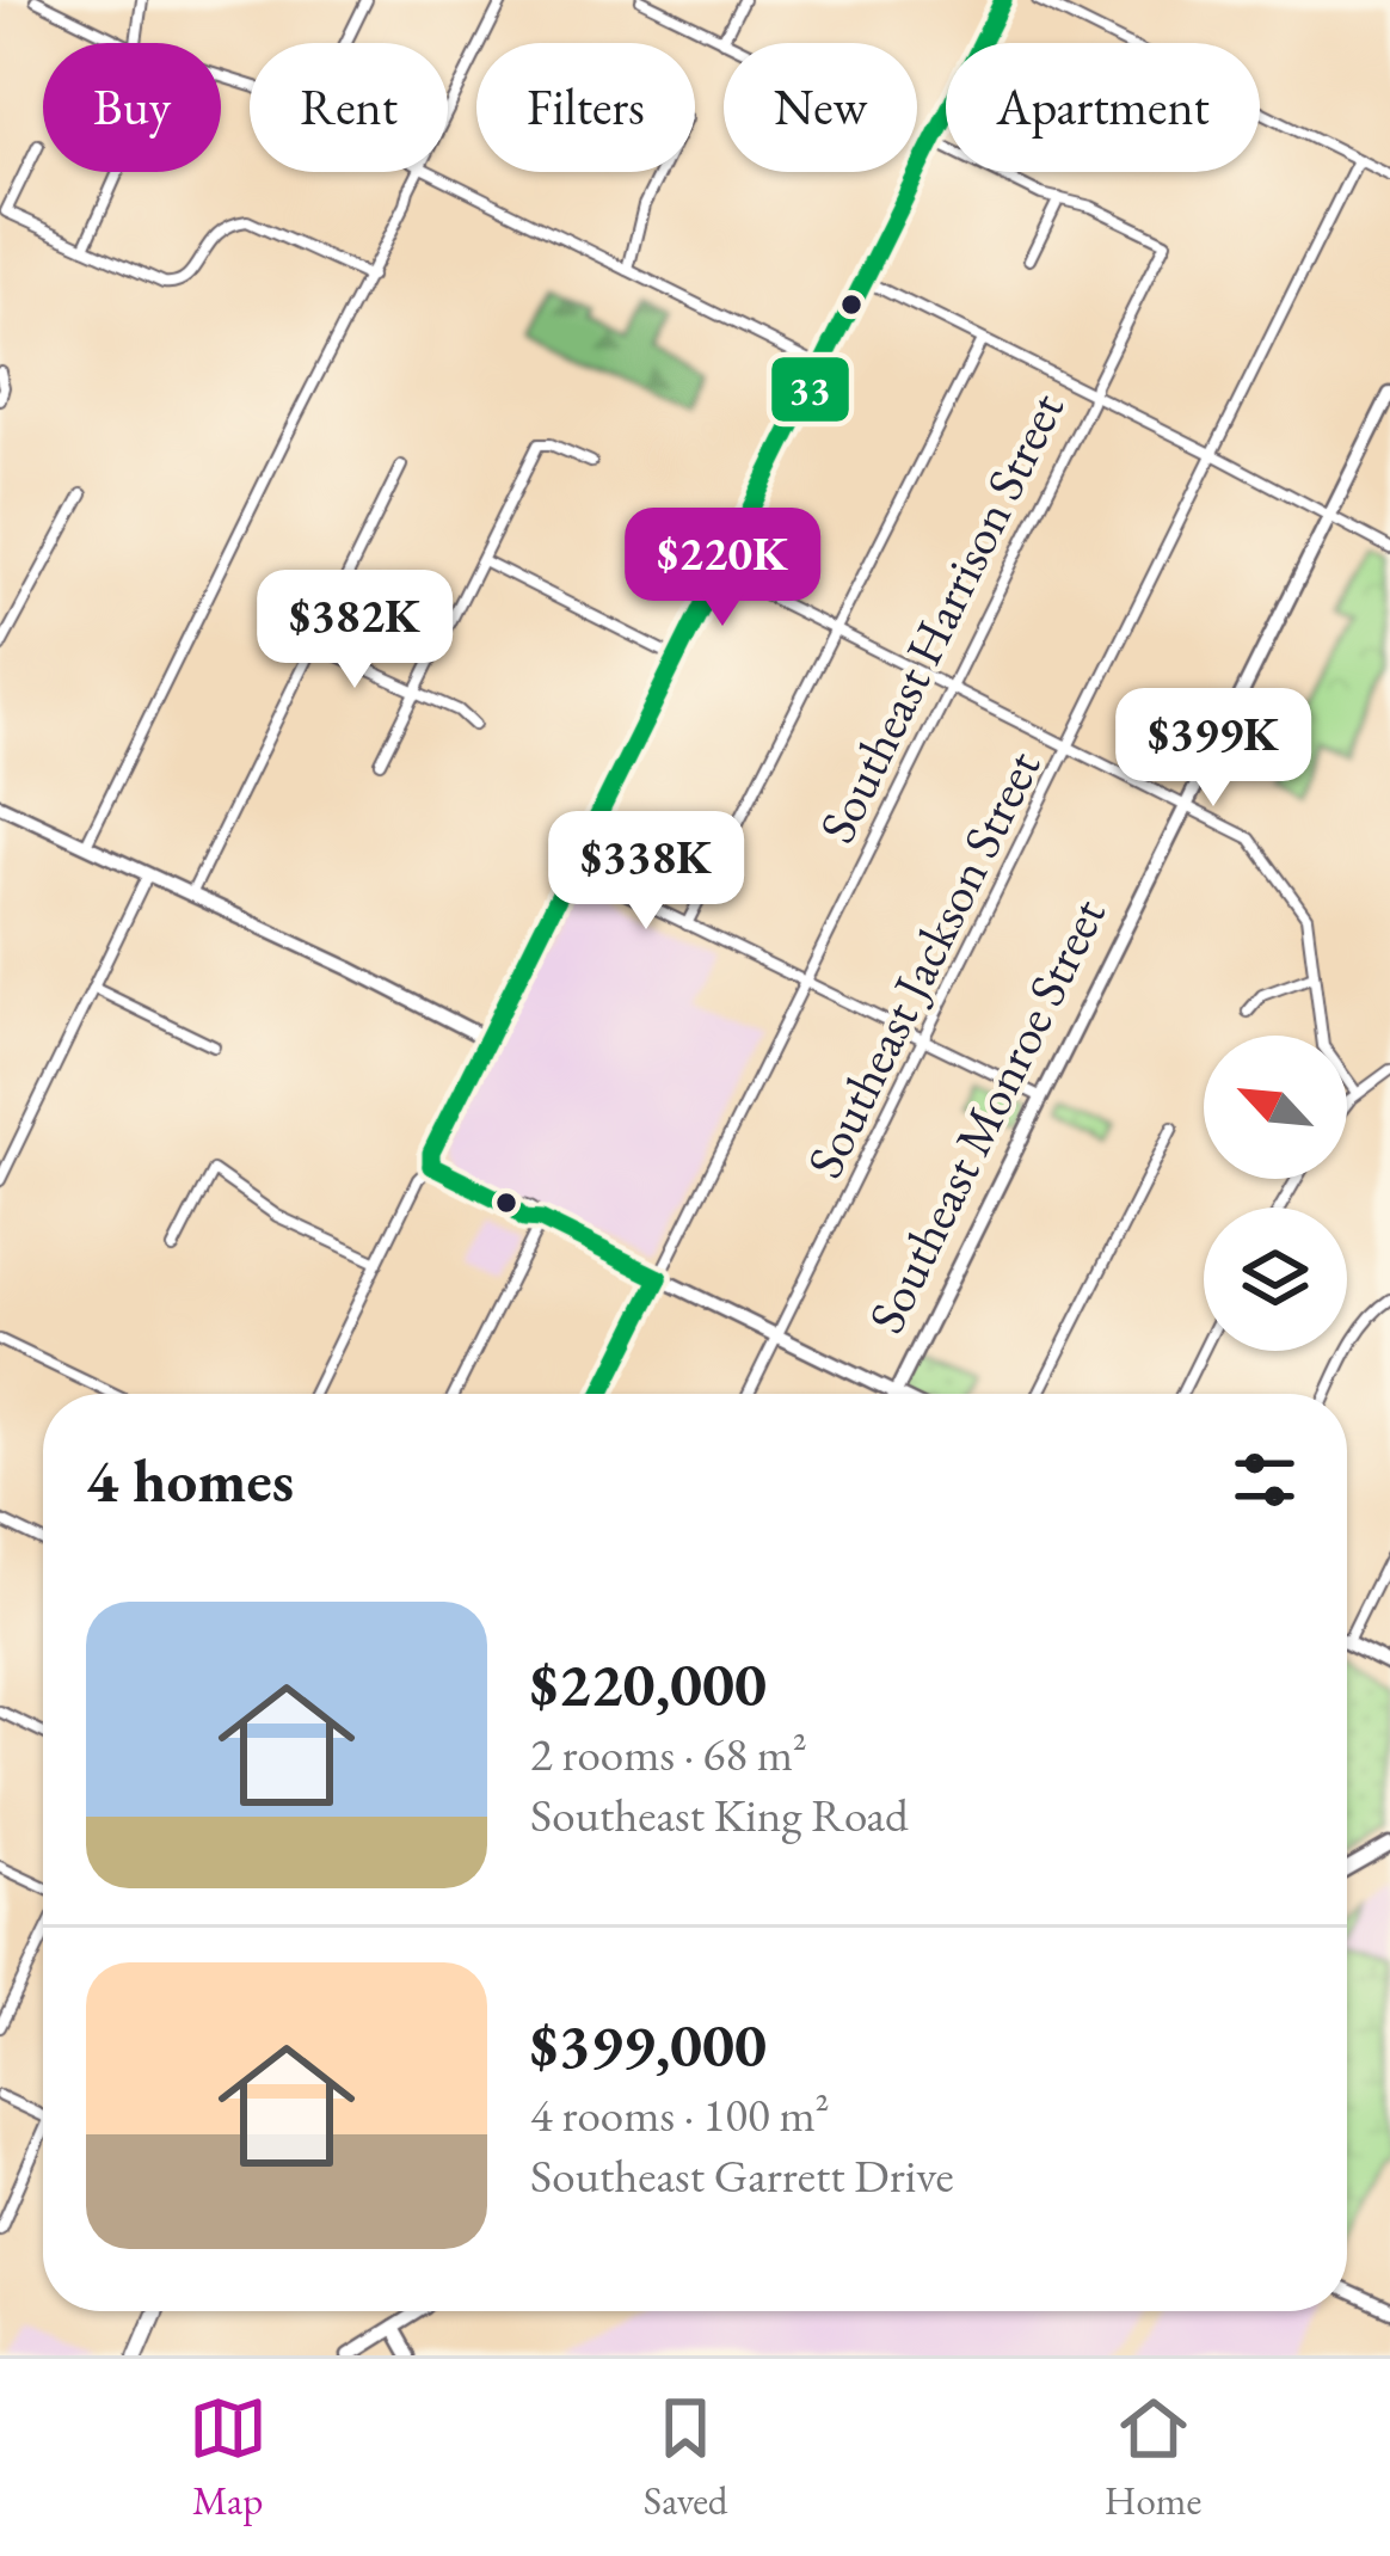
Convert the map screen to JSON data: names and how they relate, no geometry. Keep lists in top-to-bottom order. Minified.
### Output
{"streets":{"main road":["Southeast Harrison Street"],"street":["Southeast Jackson Street","Southeast Monroe Street"]},"lines":["transit line 33"],"north":"top left","page":{"chip":["Buy","Rent","Filters","New","Apartment"],"price":["$220K","$382K","$399K","$338K"],"heading":"4 homes","list":[{"name":"$220,000","note":"2 rooms · 68 m² · Southeast King Road"},{"name":"$399,000","note":"4 rooms · 100 m² · Southeast Garrett Drive"}],"tabs":["Map","Saved","Home"]}}
